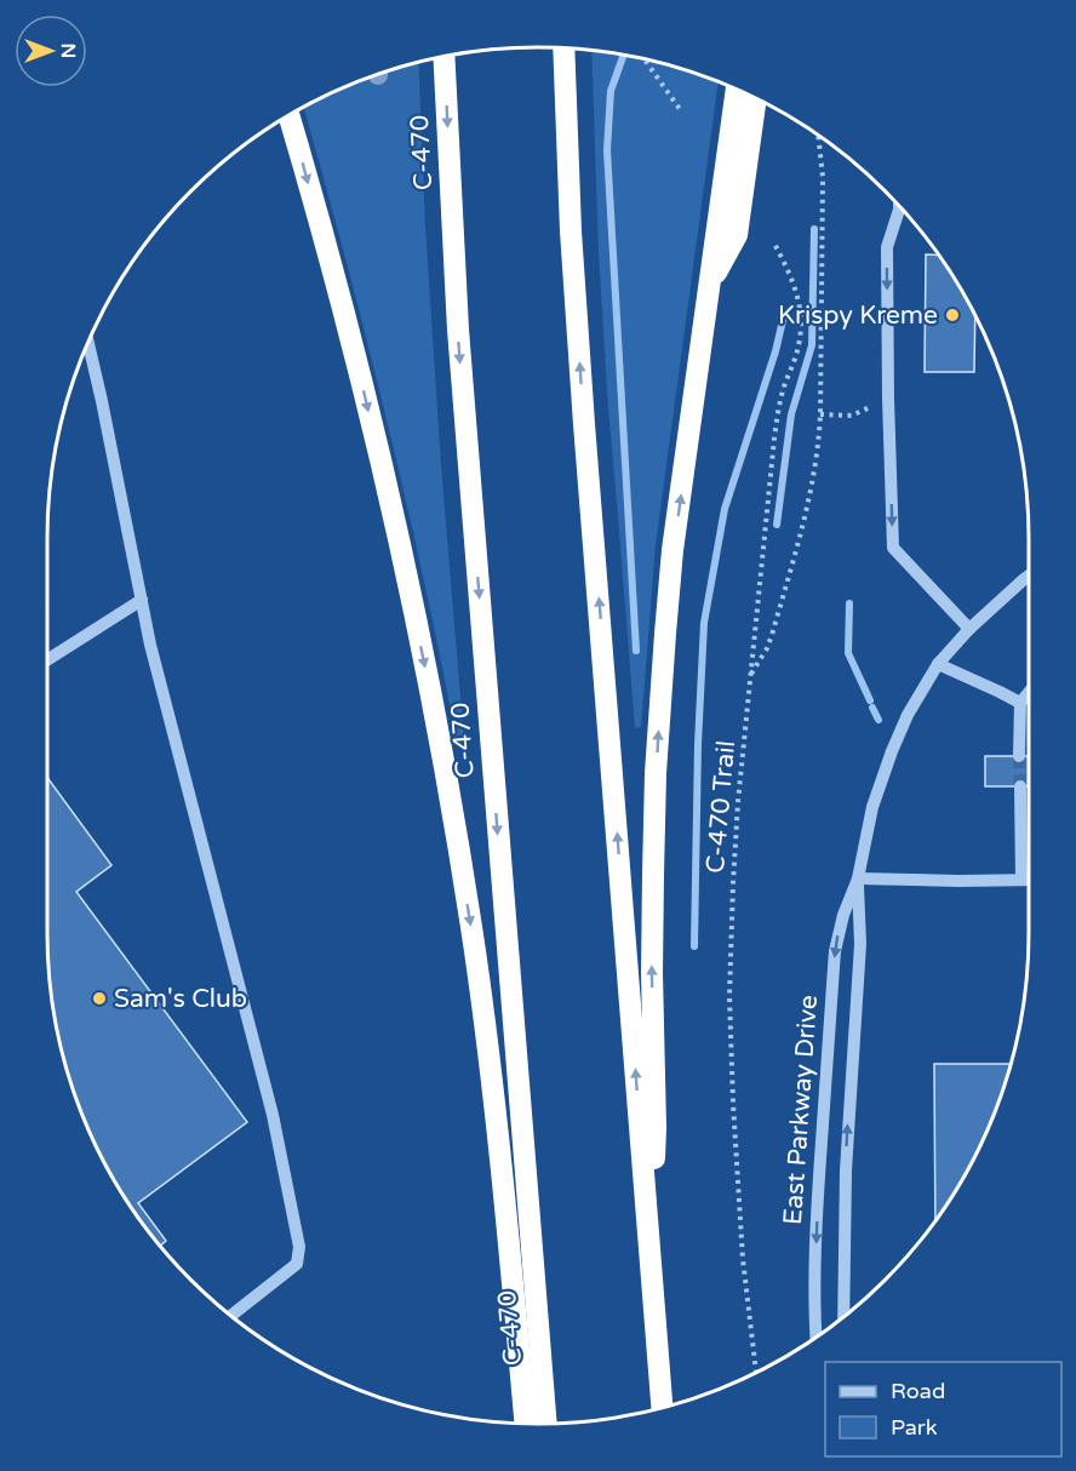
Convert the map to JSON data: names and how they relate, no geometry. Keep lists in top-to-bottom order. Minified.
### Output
{"streets":{"highway":["C-470"],"street":["East Parkway Drive"],"path":["C-470 Trail"]},"places":["Krispy Kreme","Sam's Club"],"legend":["Road","Park"],"north":"right"}
